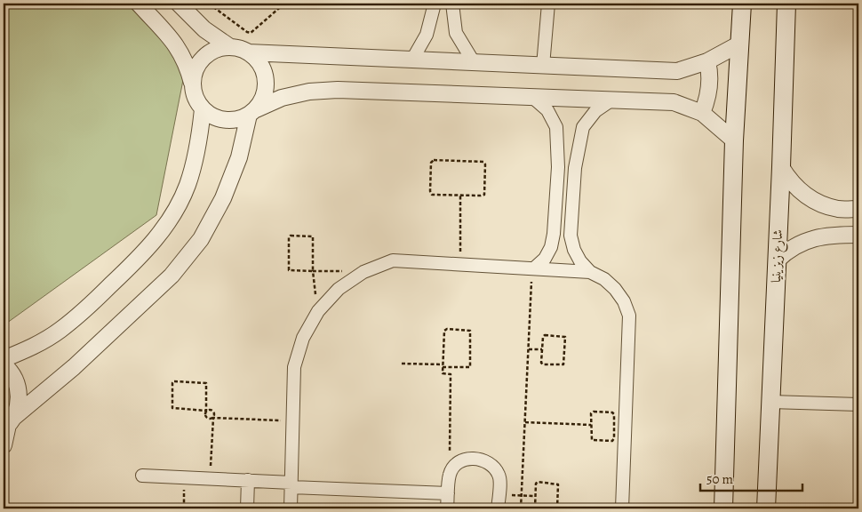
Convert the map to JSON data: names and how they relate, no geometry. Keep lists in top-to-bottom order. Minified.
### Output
{"streets":{"main road":["شارع زيزينيا"]},"scale_bar":"50 m"}
